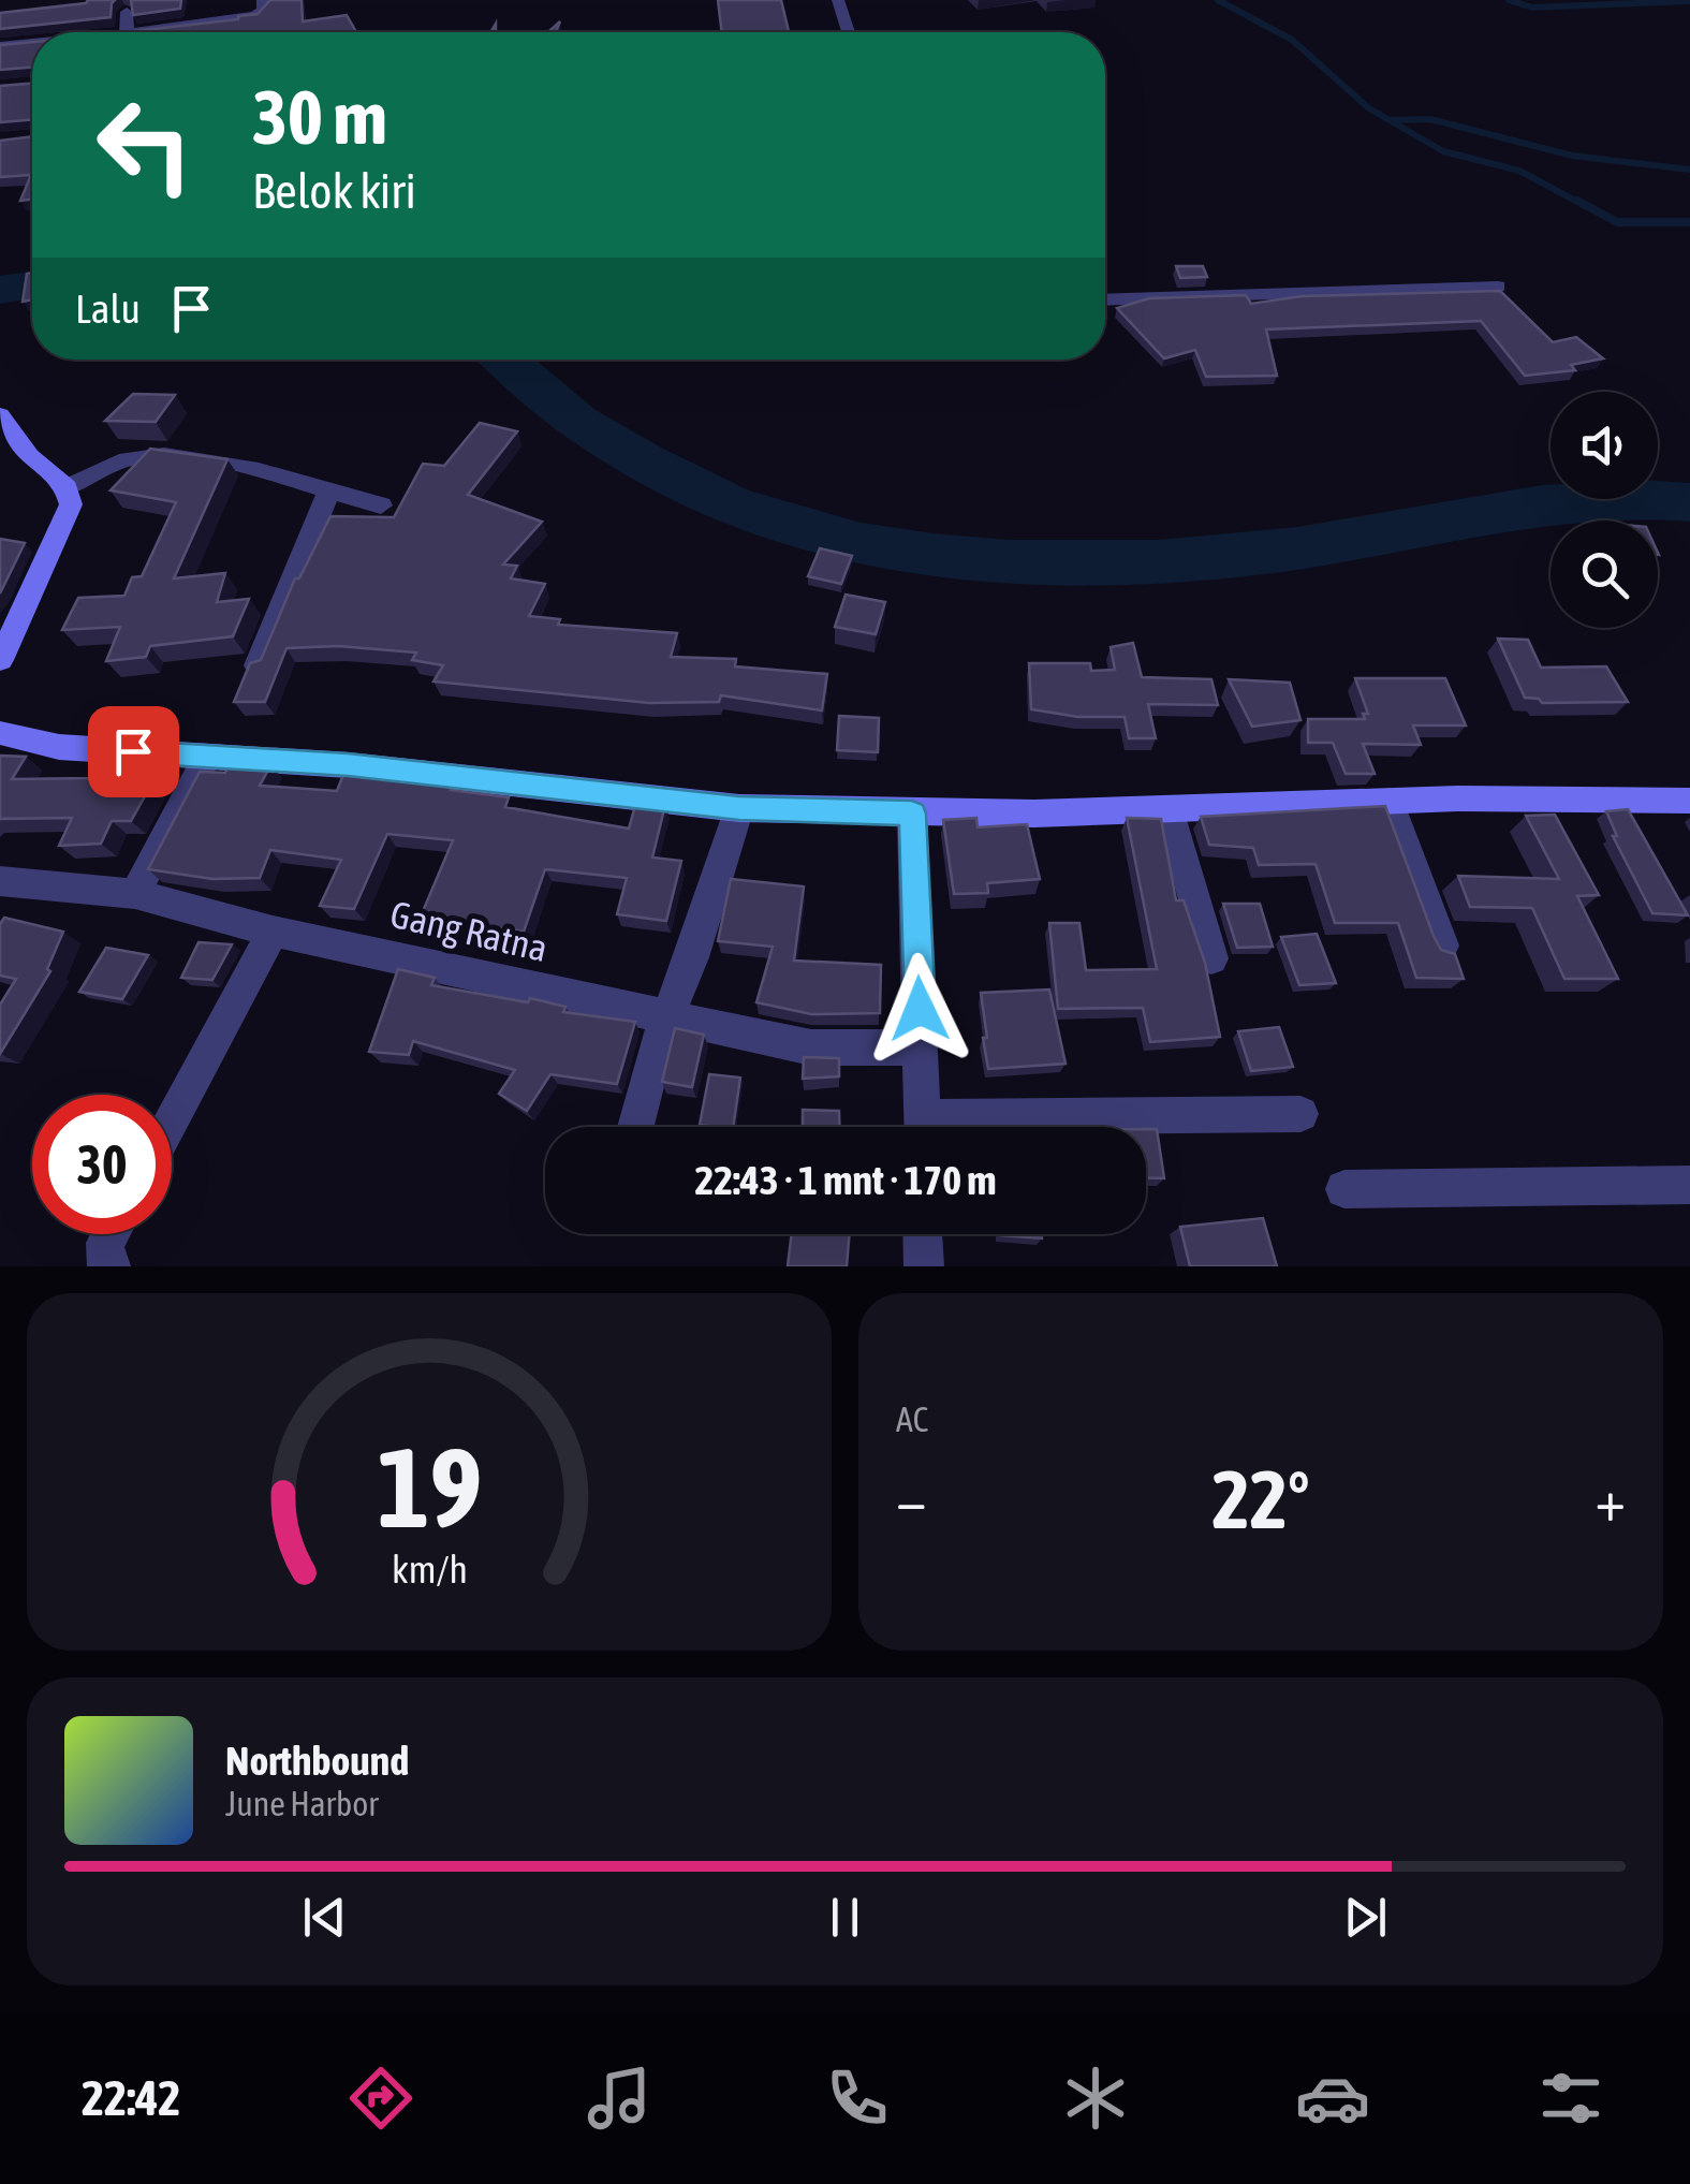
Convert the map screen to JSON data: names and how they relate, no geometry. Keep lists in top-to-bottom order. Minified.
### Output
{"streets":{"street":["Gang Ratna"]},"page":{"turn":["30 m","Belok kiri"],"then":"Lalu","limit":"30","trip":"22:43 · 1 mnt · 170 m","tile":"AC","heat":["−","22°","+"],"song":["Northbound","June Harbor"],"tabs":"22:42","gauge":["19","km/h"]}}
